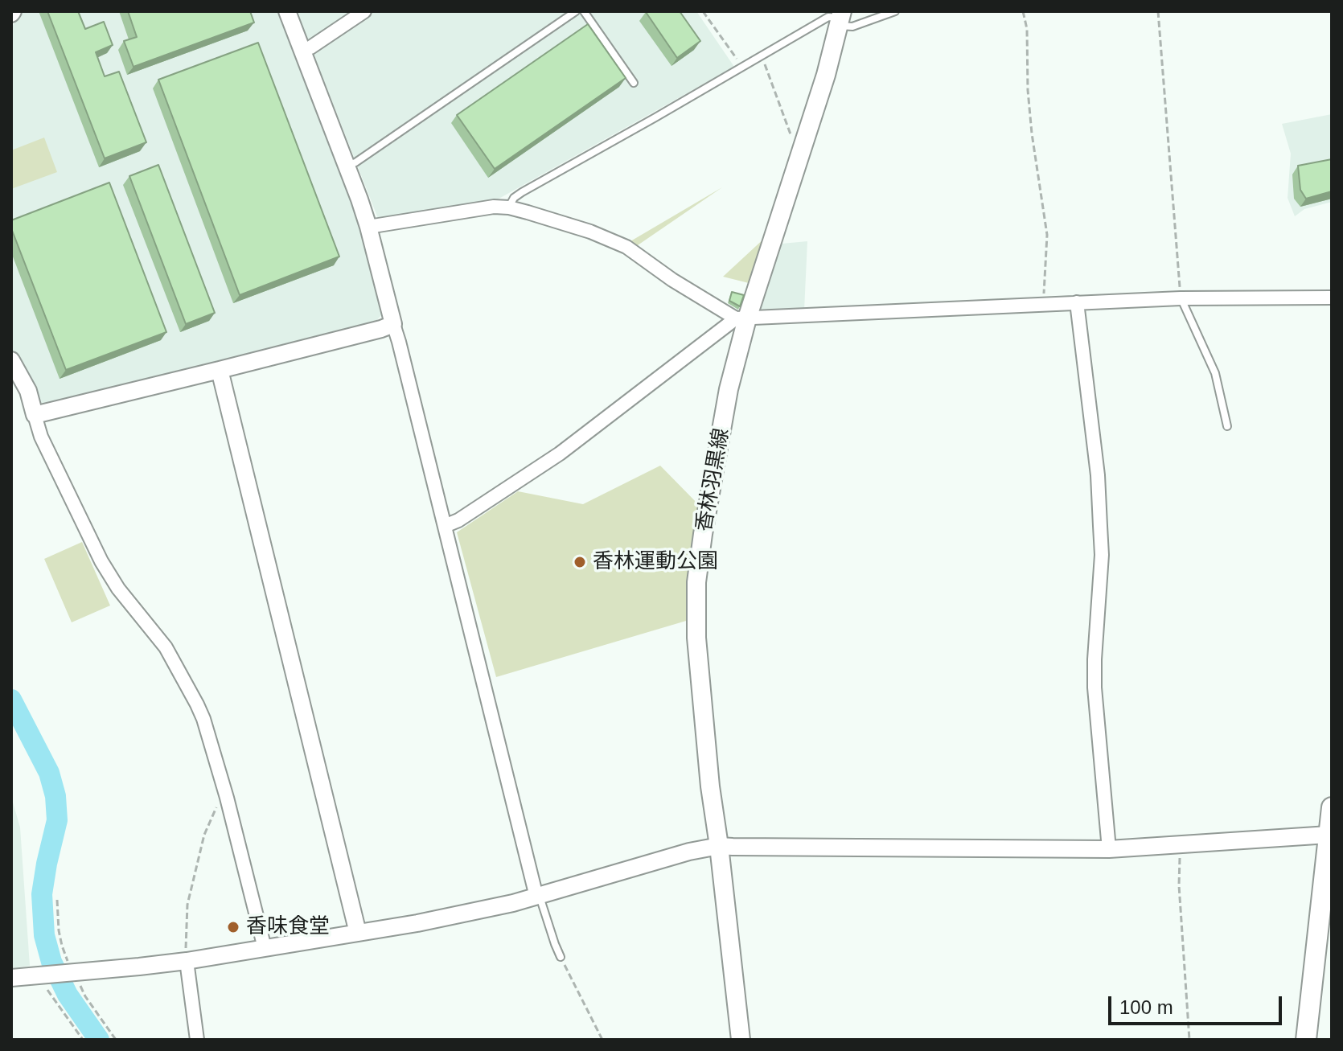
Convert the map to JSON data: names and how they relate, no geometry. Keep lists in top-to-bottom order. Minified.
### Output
{"streets":{"main road":["香林羽黒線"]},"places":["香林運動公園","香味食堂"],"scale_bar":"100 m"}
